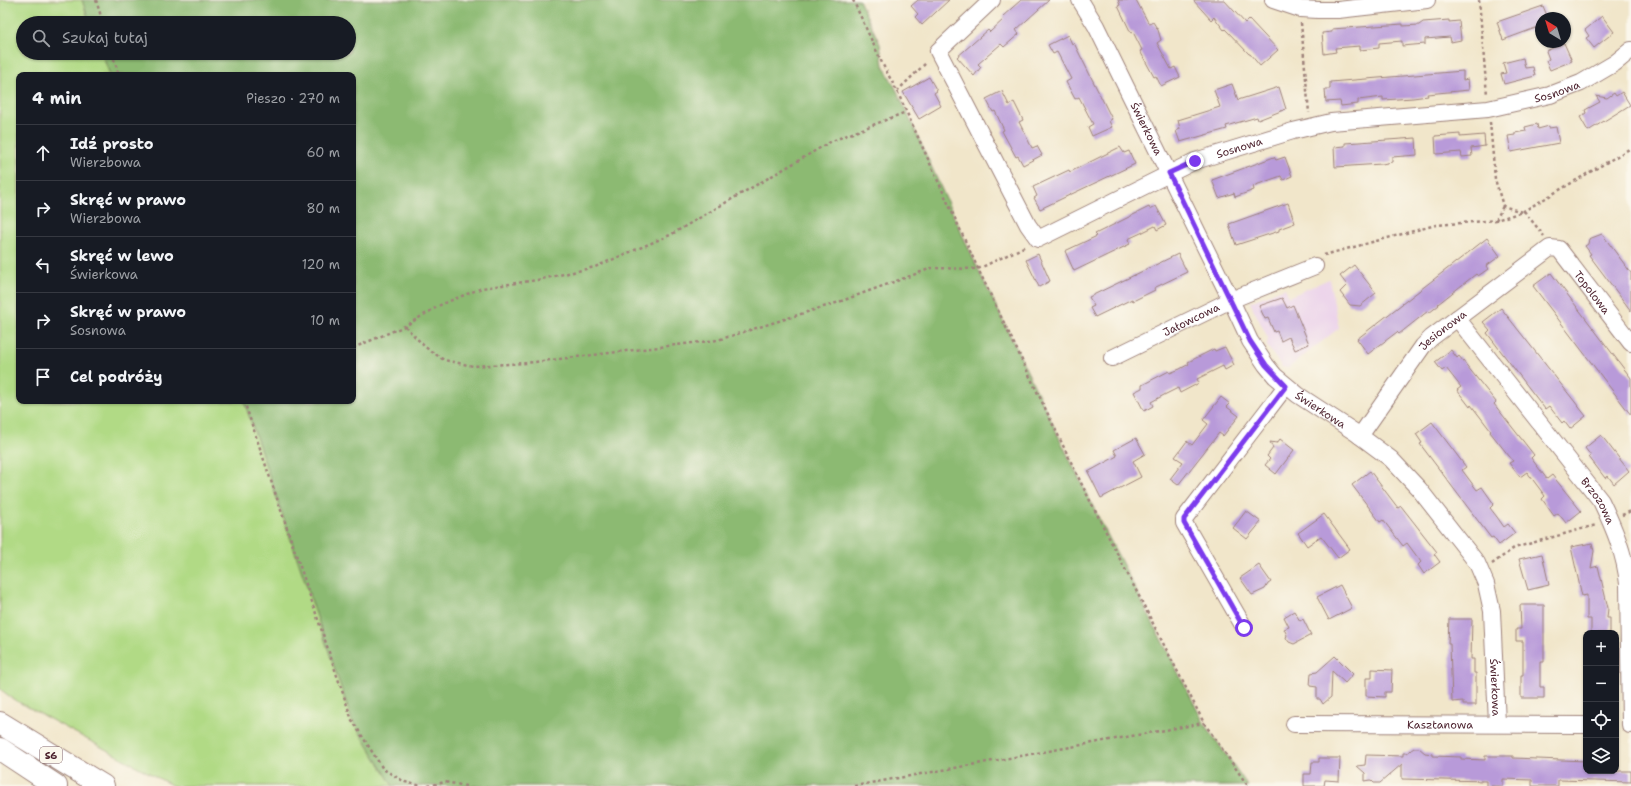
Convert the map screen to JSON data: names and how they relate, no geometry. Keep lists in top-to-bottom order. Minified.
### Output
{"streets":{"highway":["S6"],"street":["Sosnowa","Świerkowa","Topolowa","Jałowcowa","Jesionowa","Brzozowa","Kasztanowa"]},"crossings":[["Sosnowa","Świerkowa"],["Świerkowa","Jałowcowa"],["Świerkowa","Jesionowa"],["Świerkowa","Kasztanowa"],["Topolowa","Jesionowa"],["Jesionowa","Brzozowa"]],"north":"top left","page":{"search":"Szukaj tutaj","heading":["4 min","Pieszo · 270 m"],"list":[["Idź prosto","Wierzbowa","60 m"],["Skręć w prawo","Wierzbowa","80 m"],["Skręć w lewo","Świerkowa","120 m"],["Skręć w prawo","Sosnowa","10 m"],"Cel podróży"],"map_buttons":["+","−"]}}
